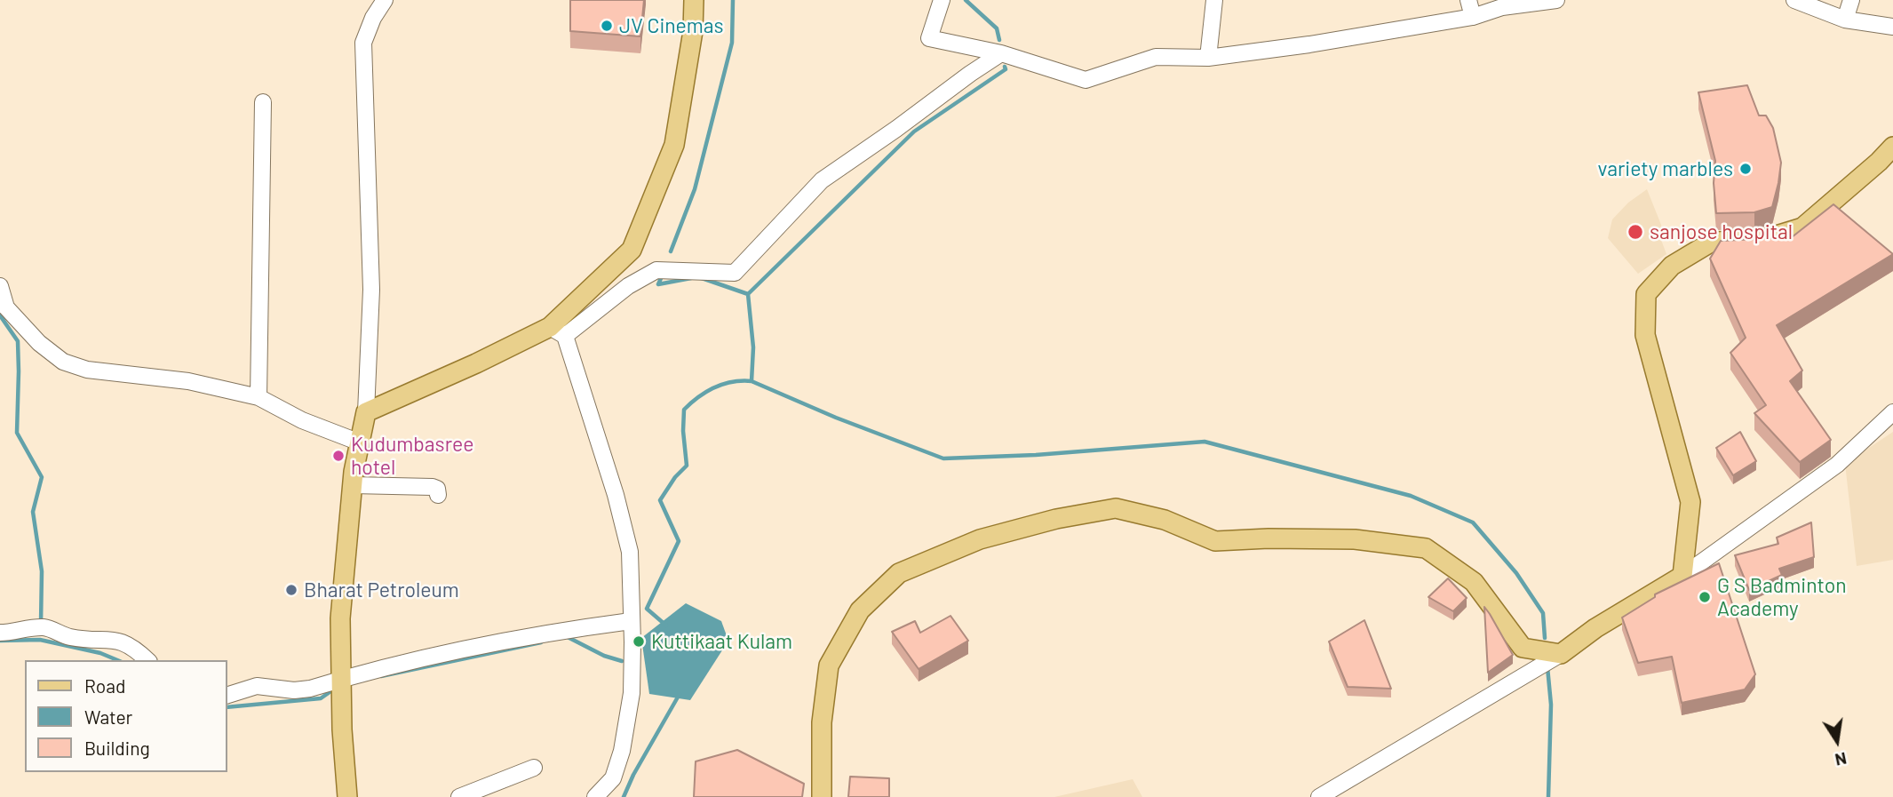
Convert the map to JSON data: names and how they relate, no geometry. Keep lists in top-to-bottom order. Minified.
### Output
{"places":["JV Cinemas","variety marbles","sanjose hospital","Kudumbasree hotel","Bharat Petroleum","G S Badminton Academy","Kuttikaat Kulam"],"legend":["Road","Water","Building"],"north":"bottom"}
